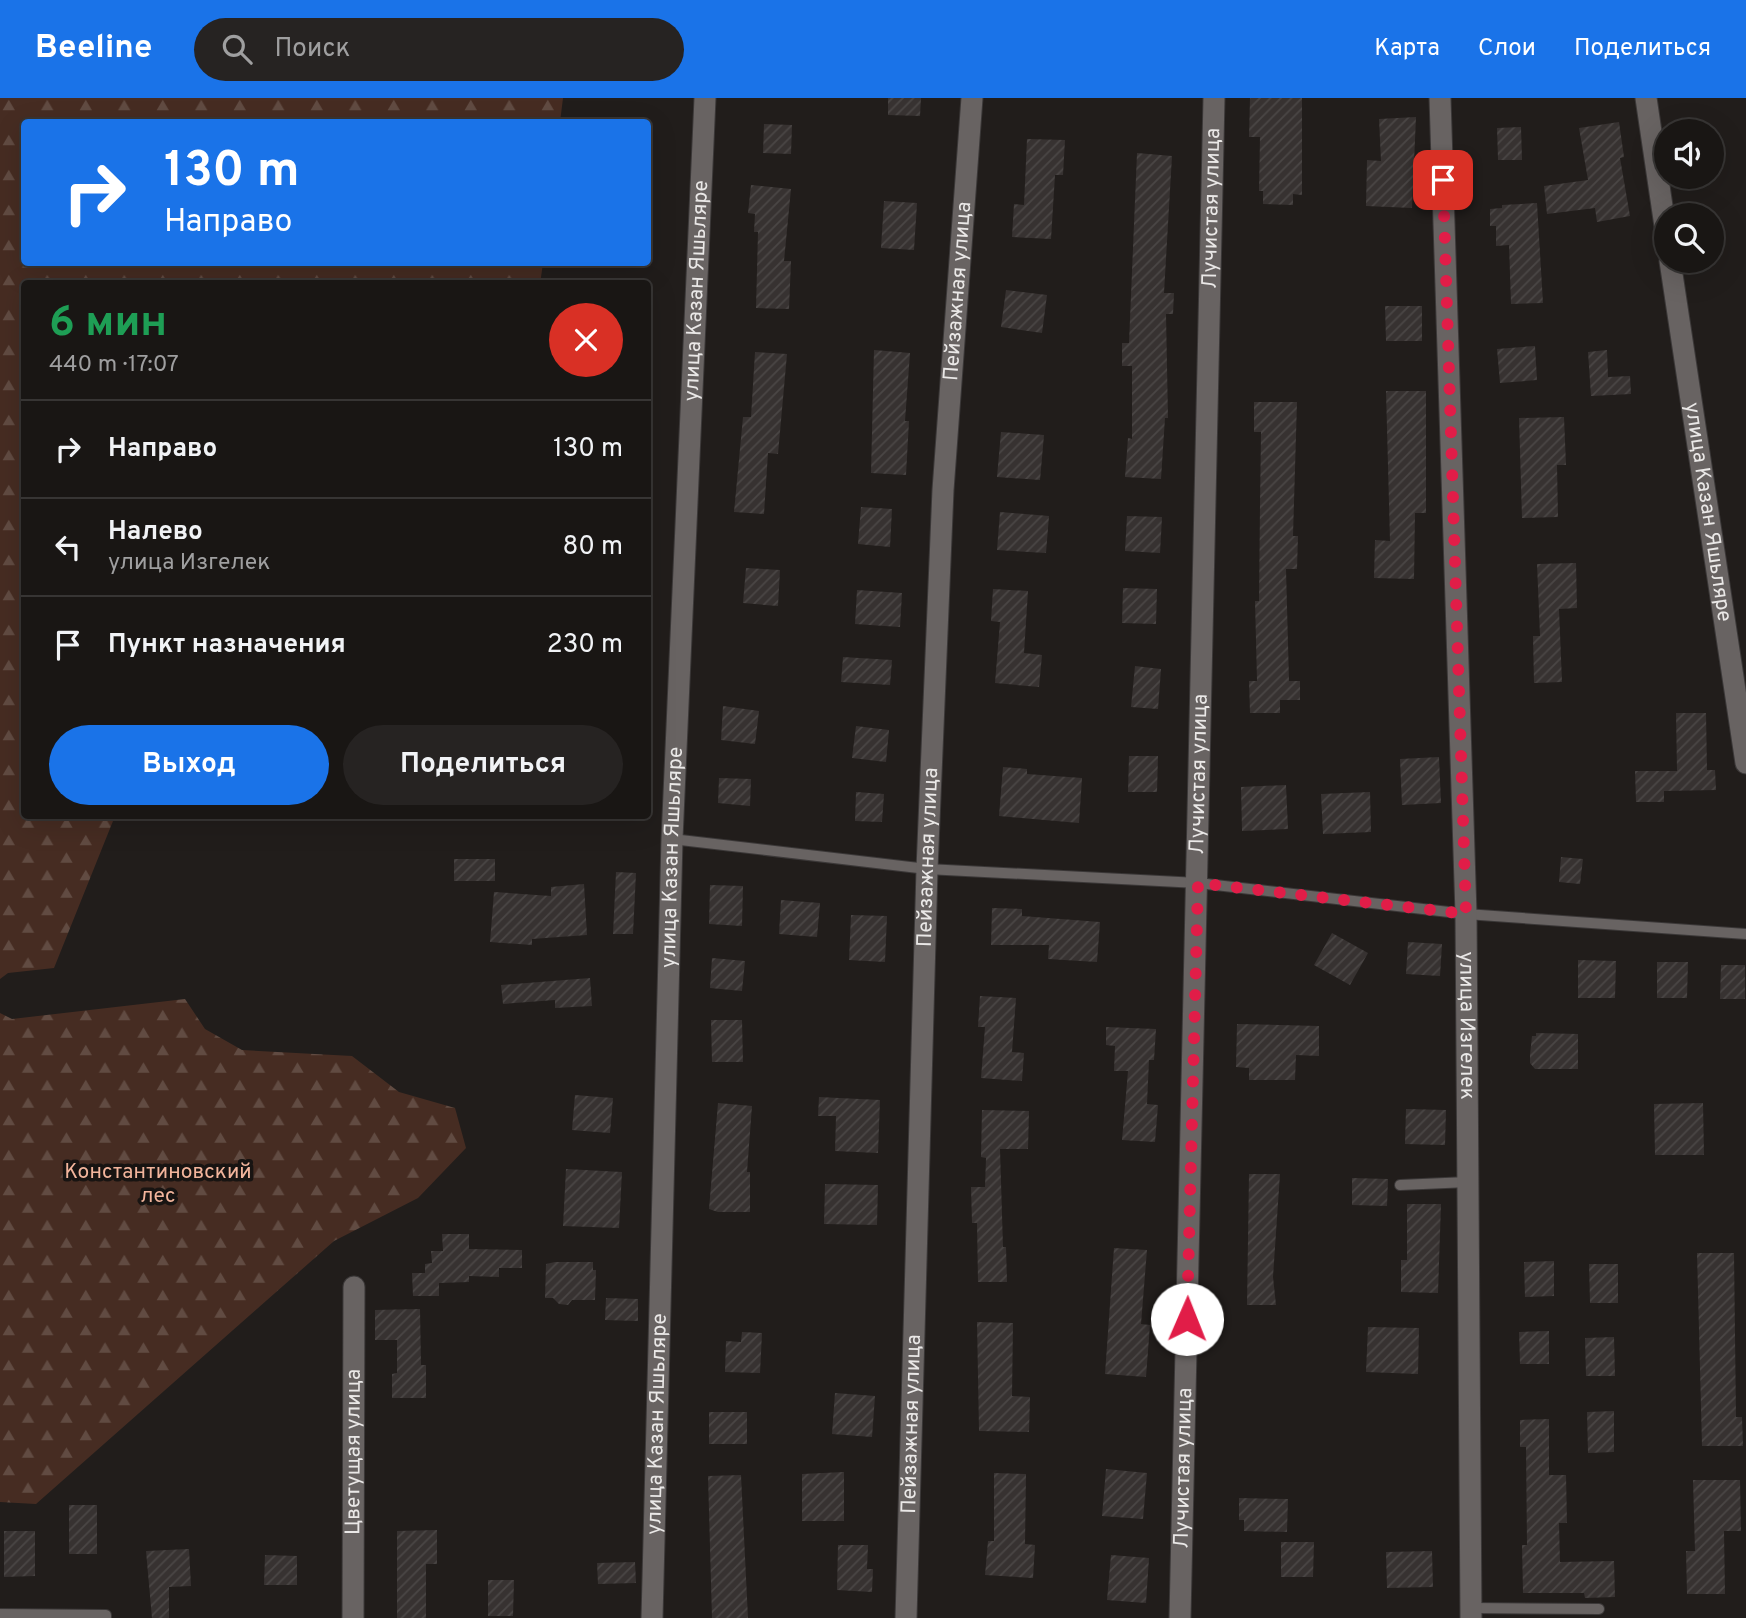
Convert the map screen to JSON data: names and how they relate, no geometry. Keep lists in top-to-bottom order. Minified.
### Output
{"streets":{"street":["Лучистая улица","улица Казан Яшьляре","Пейзажная улица","улица Изгелек","Цветущая улица"]},"parks":["Константиновский лес"],"page":{"header":"Beeline","search":"Поиск","nav":["Карта","Слои","Поделиться"],"turn":["130 m","Направо"],"heading":["6 мин","440 m · 17:07"],"list":[{"name":"Направо","value":"130 m"},{"name":"Налево","note":"улица Изгелек","value":"80 m"},{"name":"Пункт назначения","value":"230 m"}],"buttons":["Выход","Поделиться"]}}
